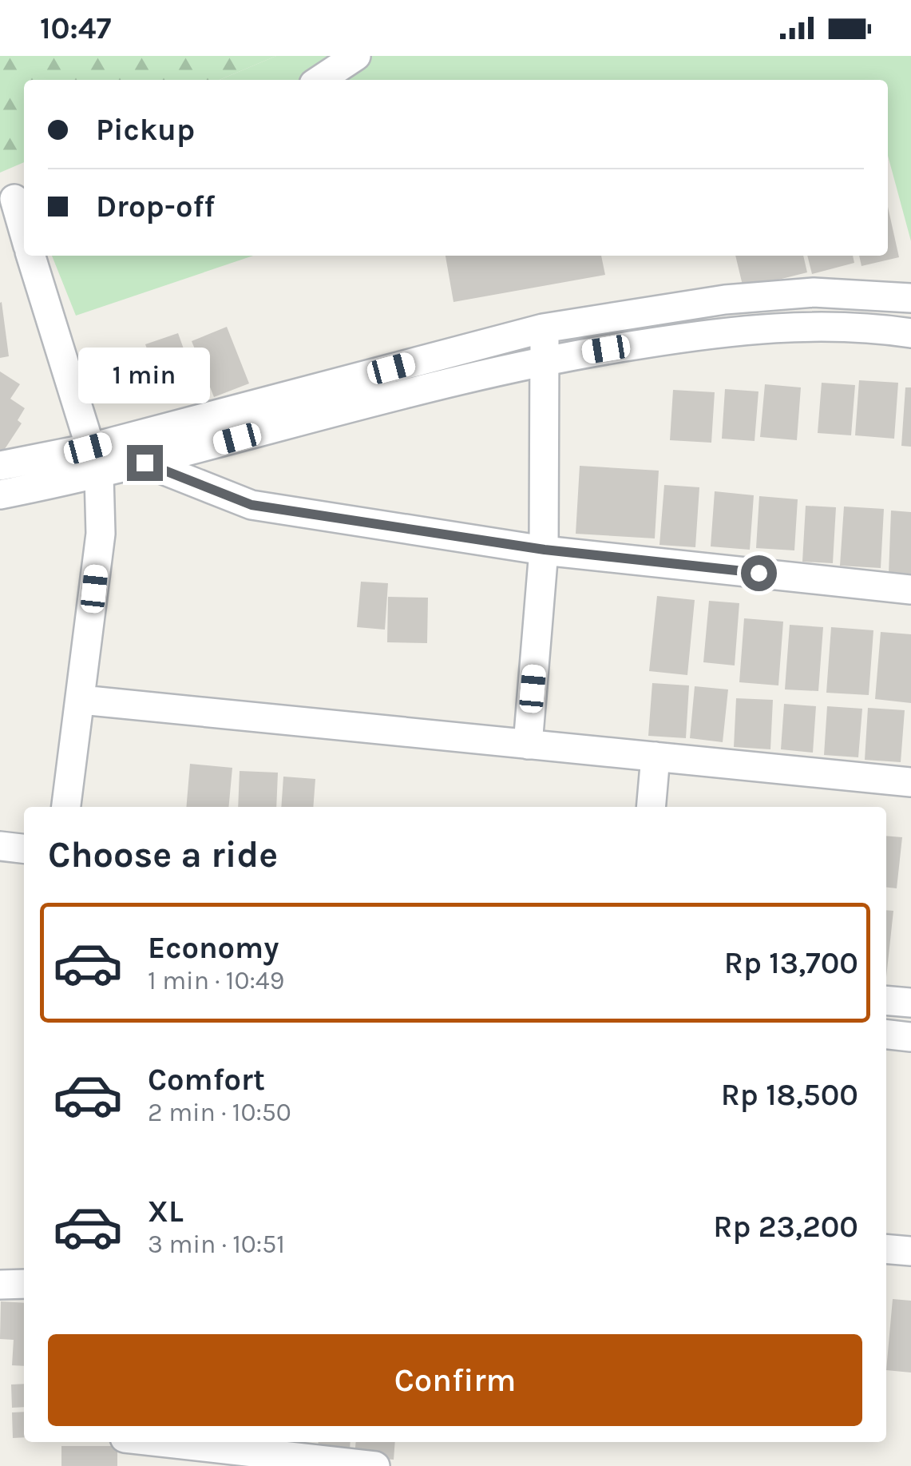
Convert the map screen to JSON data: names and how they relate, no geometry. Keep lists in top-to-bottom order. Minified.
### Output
{"page":{"status":"10:47","banner":["Pickup","Drop-off"],"bubble":"1 min","heading":"Choose a ride","list":[{"name":"Economy","note":"1 min · 10:49","value":"Rp 13,700"},{"name":"Comfort","note":"2 min · 10:50","value":"Rp 18,500"},{"name":"XL","note":"3 min · 10:51","value":"Rp 23,200"}],"buttons":"Confirm"}}
